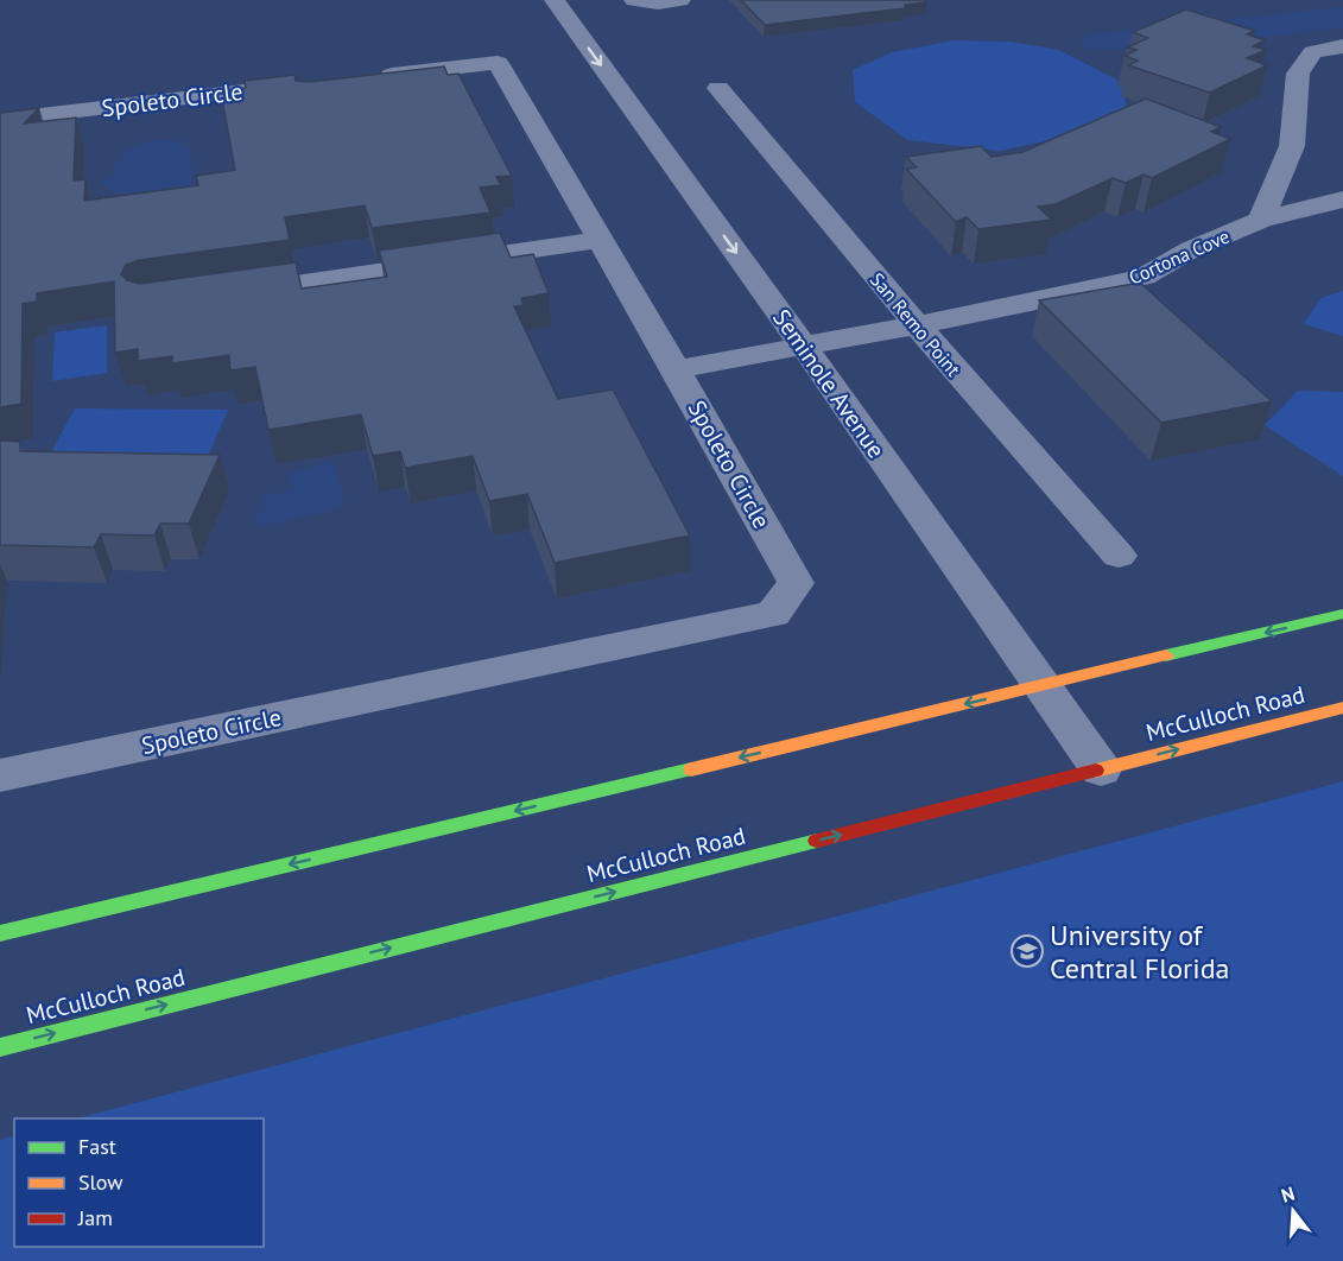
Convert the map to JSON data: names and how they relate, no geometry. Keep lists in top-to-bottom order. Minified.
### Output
{"streets":{"main road":["McCulloch Road"],"street":["Spoleto Circle","Cortona Cove","San Remo Point","Seminole Avenue"]},"crossings":[["Spoleto Circle","Cortona Cove"],["Cortona Cove","San Remo Point"],["Cortona Cove","Seminole Avenue"],["Seminole Avenue","McCulloch Road"]],"one_way":["Seminole Avenue"],"places":{"school or university":["University of Central Florida"]},"legend":["Fast","Slow","Jam"],"north":"top"}
